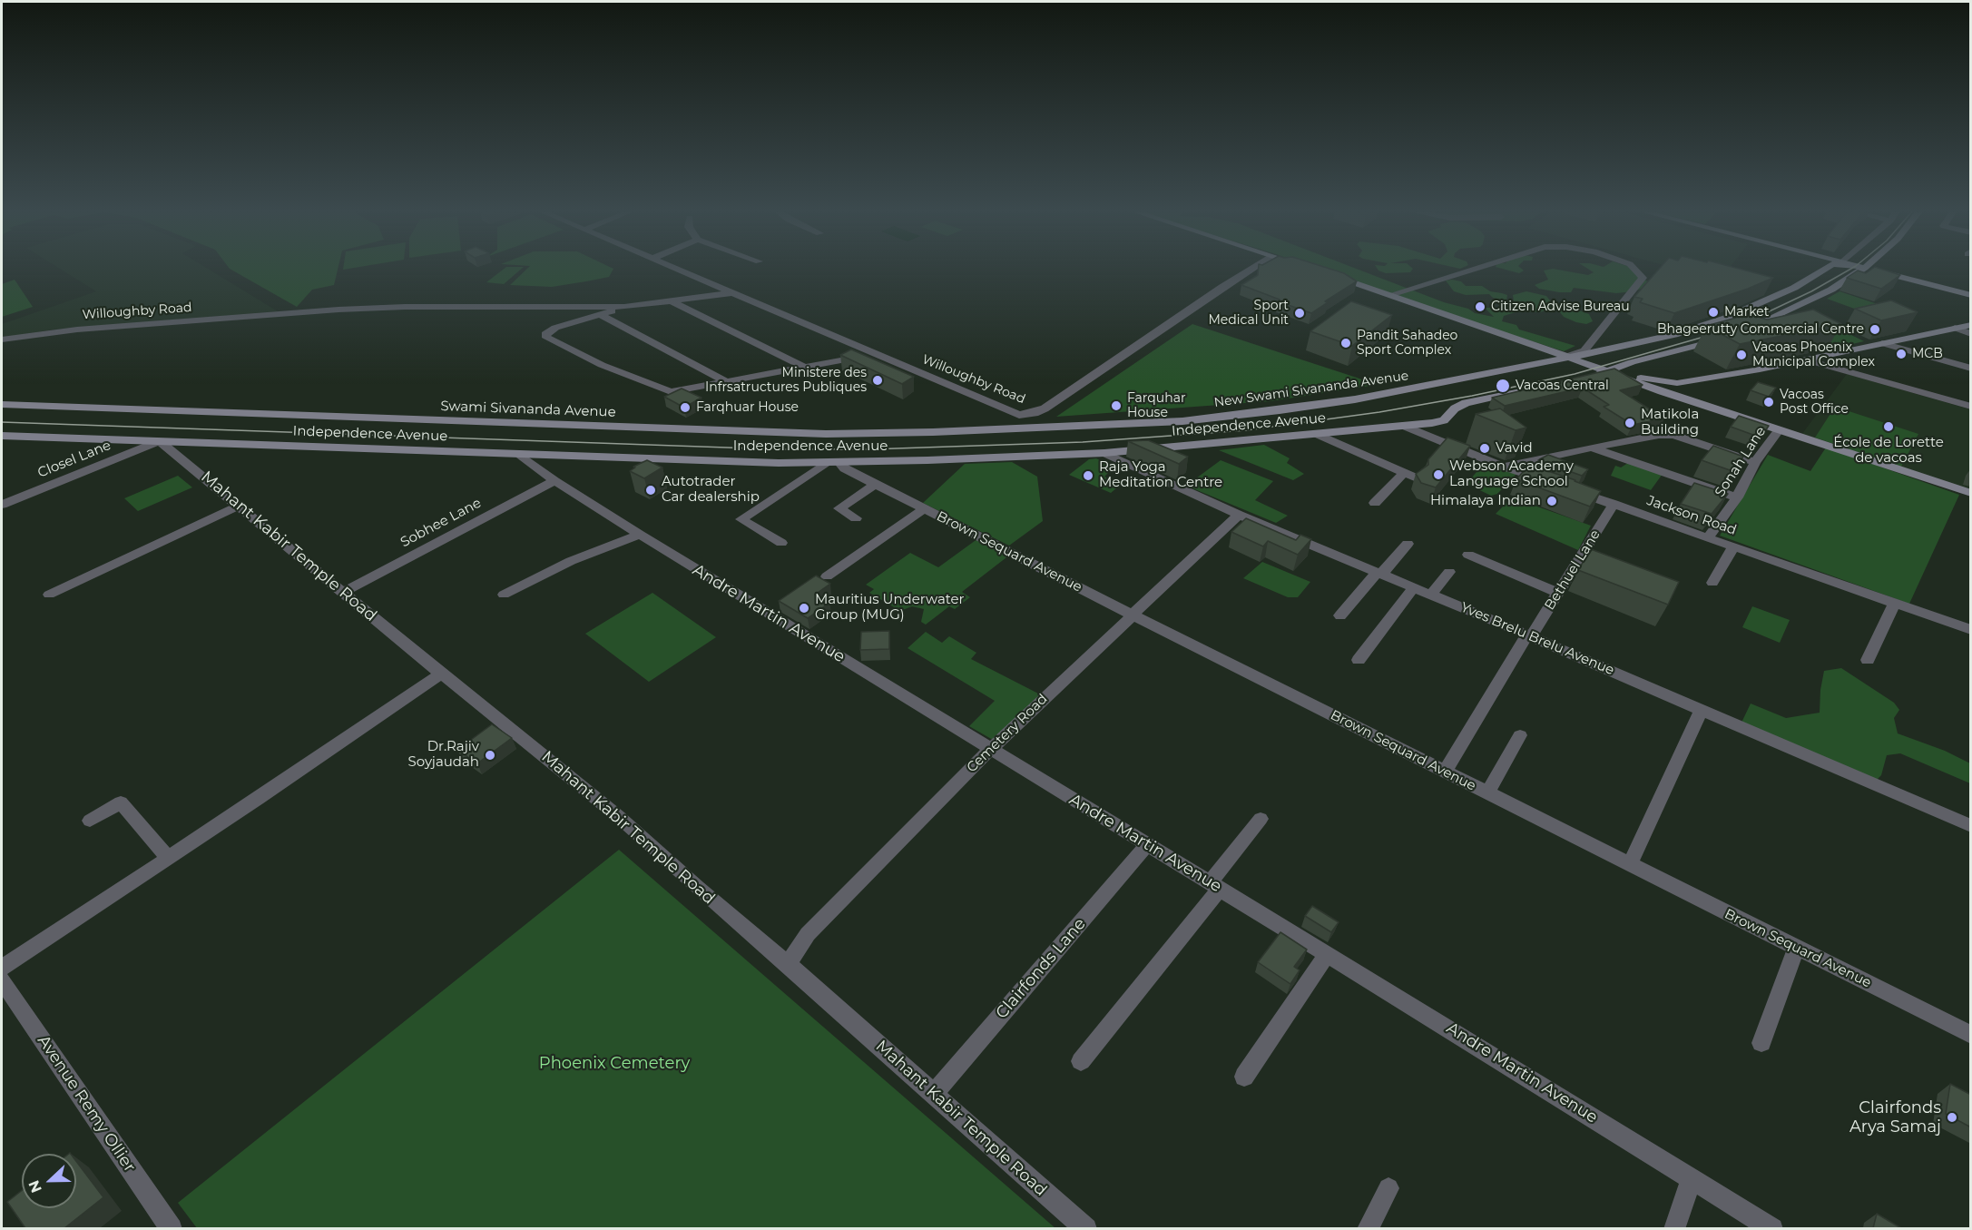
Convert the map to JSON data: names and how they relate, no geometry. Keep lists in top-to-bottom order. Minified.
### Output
{"streets":{"street":["Willoughby Road","New Swami Sivananda Avenue","Swami Sivananda Avenue","Independence Avenue","Closel Lane","Sonah Lane","Jackson Road","Sobhee Lane","Mahant Kabir Temple Road","Brown Sequard Avenue","Bethuel Lane","Andre Martin Avenue","Yves Brelu Brelu Avenue","Cemetery Road","Clairfonds Lane","Avenue Remy Ollier"]},"crossings":[["New Swami Sivananda Avenue","Swami Sivananda Avenue"],["Independence Avenue","Closel Lane"],["Independence Avenue","Mahant Kabir Temple Road"],["Independence Avenue","Brown Sequard Avenue"],["Independence Avenue","Andre Martin Avenue"],["Independence Avenue","Yves Brelu Brelu Avenue"],["Closel Lane","Mahant Kabir Temple Road"],["Sonah Lane","Jackson Road"],["Jackson Road","Bethuel Lane"],["Sobhee Lane","Mahant Kabir Temple Road"],["Sobhee Lane","Andre Martin Avenue"],["Mahant Kabir Temple Road","Cemetery Road"],["Mahant Kabir Temple Road","Clairfonds Lane"],["Brown Sequard Avenue","Bethuel Lane"],["Brown Sequard Avenue","Cemetery Road"],["Bethuel Lane","Yves Brelu Brelu Avenue"],["Andre Martin Avenue","Cemetery Road"],["Andre Martin Avenue","Clairfonds Lane"],["Yves Brelu Brelu Avenue","Cemetery Road"]],"parks":["Phoenix Cemetery"],"places":["Citizen Advise Bureau","Market","Sport Medical Unit","Bhageerutty Commercial Centre","Pandit Sahadeo Sport Complex","MCB","Vacoas Phoenix Municipal Complex","Ministere des Infrsatructures Publiques","Vacoas Central","Vacoas Post Office","Farquhar House","Farqhuar House","Matikola Building","École de Lorette de vacoas","Vavid","Webson Academy Language School","Raja Yoga Meditation Centre","Autotrader Car dealership","Himalaya Indian","Mauritius Underwater Group (MUG)","Dr.Rajiv Soyjaudah","Clairfonds Arya Samaj"],"north":"left"}
